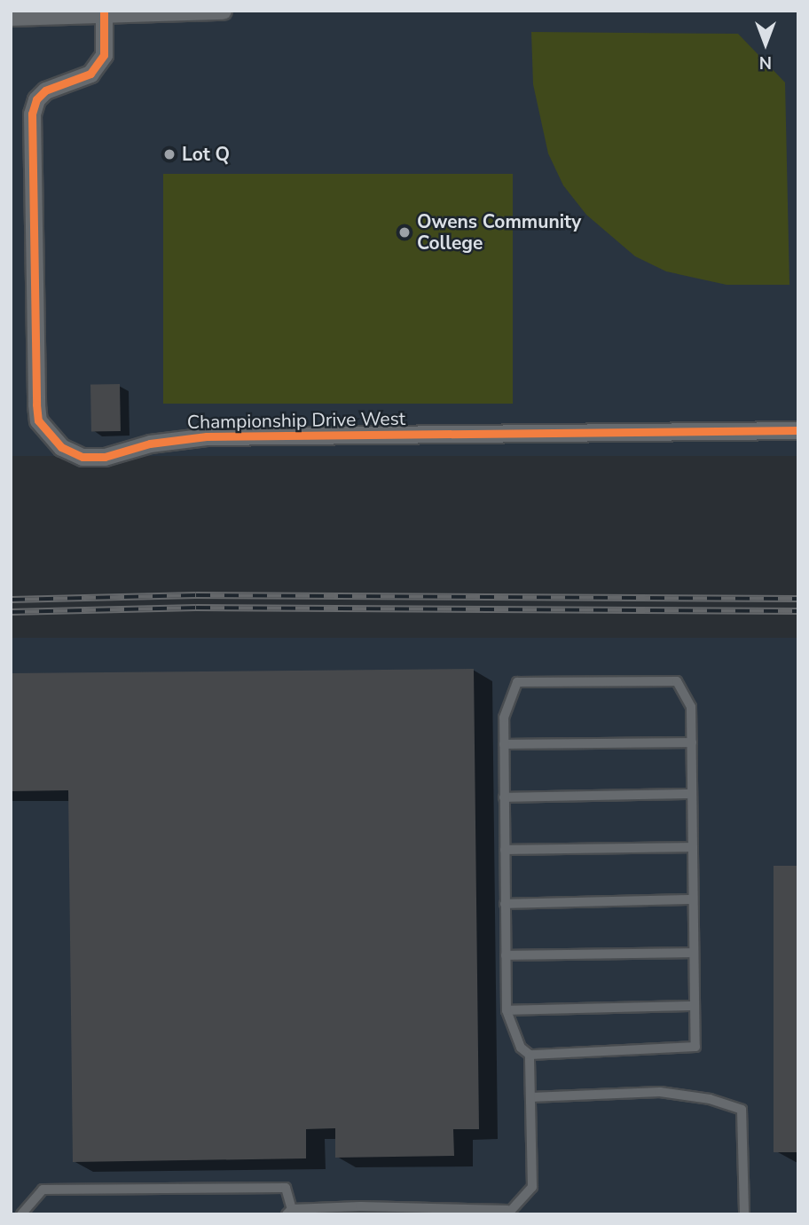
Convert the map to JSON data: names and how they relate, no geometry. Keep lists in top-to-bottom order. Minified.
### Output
{"streets":{"street":["Championship Drive West"]},"places":["Lot Q","Owens Community College"],"north":"bottom"}
